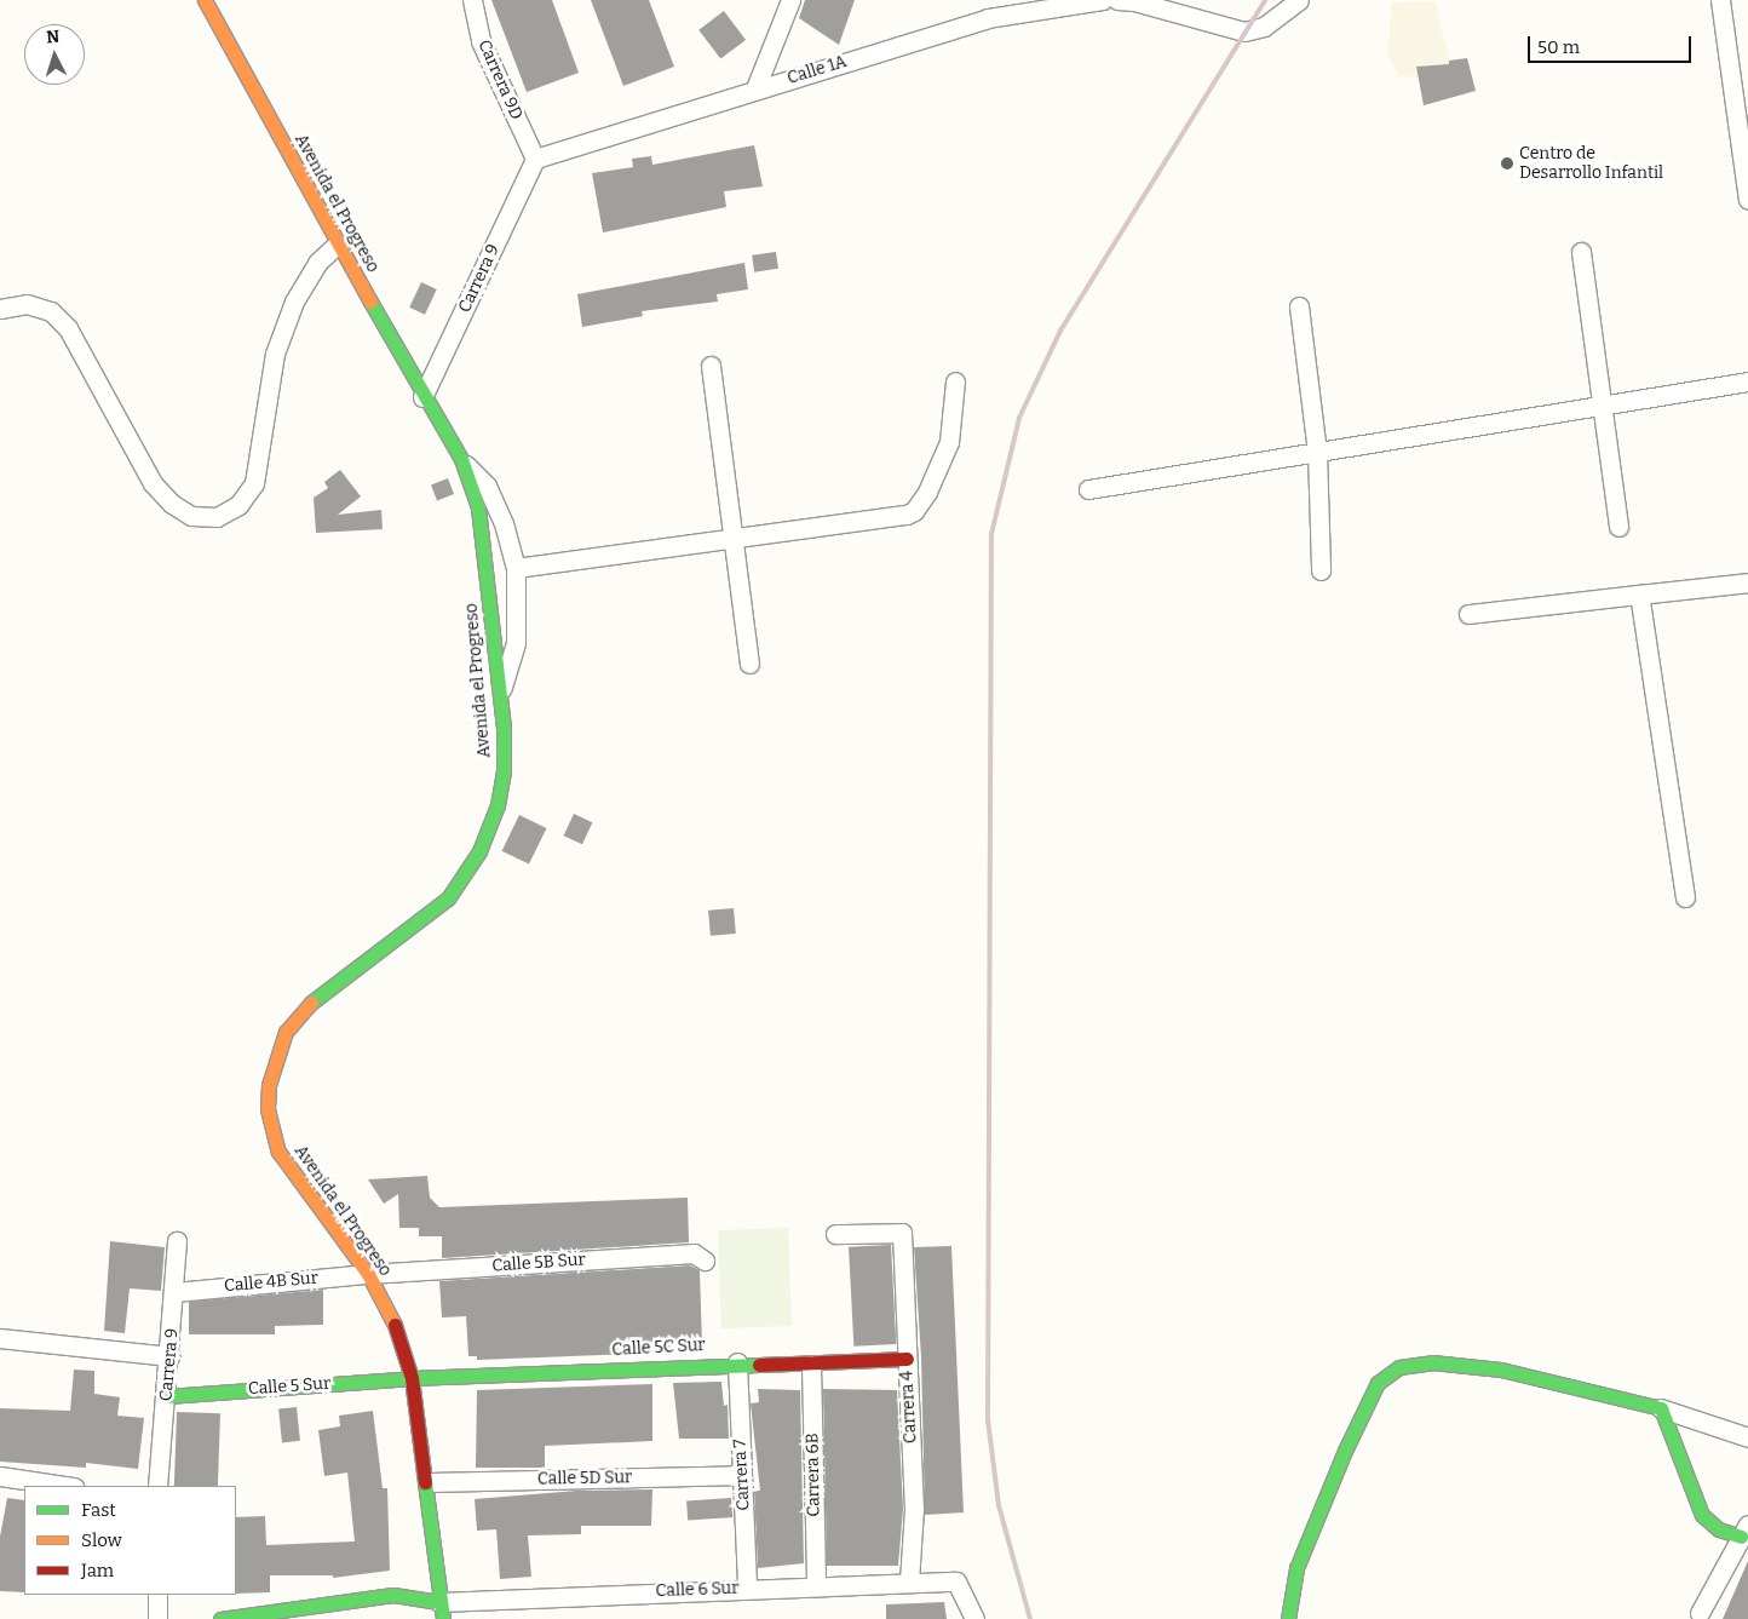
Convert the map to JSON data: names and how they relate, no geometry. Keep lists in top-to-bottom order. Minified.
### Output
{"streets":{"main road":["Avenida el Progreso","Calle 5C Sur","Calle 5 Sur","Calle 6 Sur"],"street":["Calle 1A","Carrera 9D","Carrera 9","Calle 5B Sur","Calle 4B Sur","Carrera 4","Carrera 7","Carrera 6B","Calle 5D Sur"]},"crossings":[["Calle 1A","Carrera 9D"],["Calle 1A","Carrera 9"],["Carrera 9D","Carrera 9"],["Avenida el Progreso","Carrera 9"],["Avenida el Progreso","Calle 5B Sur"],["Avenida el Progreso","Calle 4B Sur"],["Avenida el Progreso","Calle 5C Sur"],["Avenida el Progreso","Calle 5 Sur"],["Avenida el Progreso","Calle 5D Sur"],["Avenida el Progreso","Calle 6 Sur"],["Carrera 9","Calle 4B Sur"],["Carrera 9","Calle 5 Sur"],["Calle 5B Sur","Calle 4B Sur"],["Calle 5C Sur","Calle 5 Sur"],["Calle 5C Sur","Carrera 4"],["Calle 5C Sur","Carrera 7"],["Calle 5C Sur","Carrera 6B"],["Carrera 4","Calle 6 Sur"],["Carrera 7","Calle 5D Sur"],["Carrera 7","Calle 6 Sur"],["Carrera 6B","Calle 6 Sur"]],"places":["Centro de Desarrollo Infantil"],"legend":["Fast","Slow","Jam"],"scale_bar":"50 m","north":"top"}
